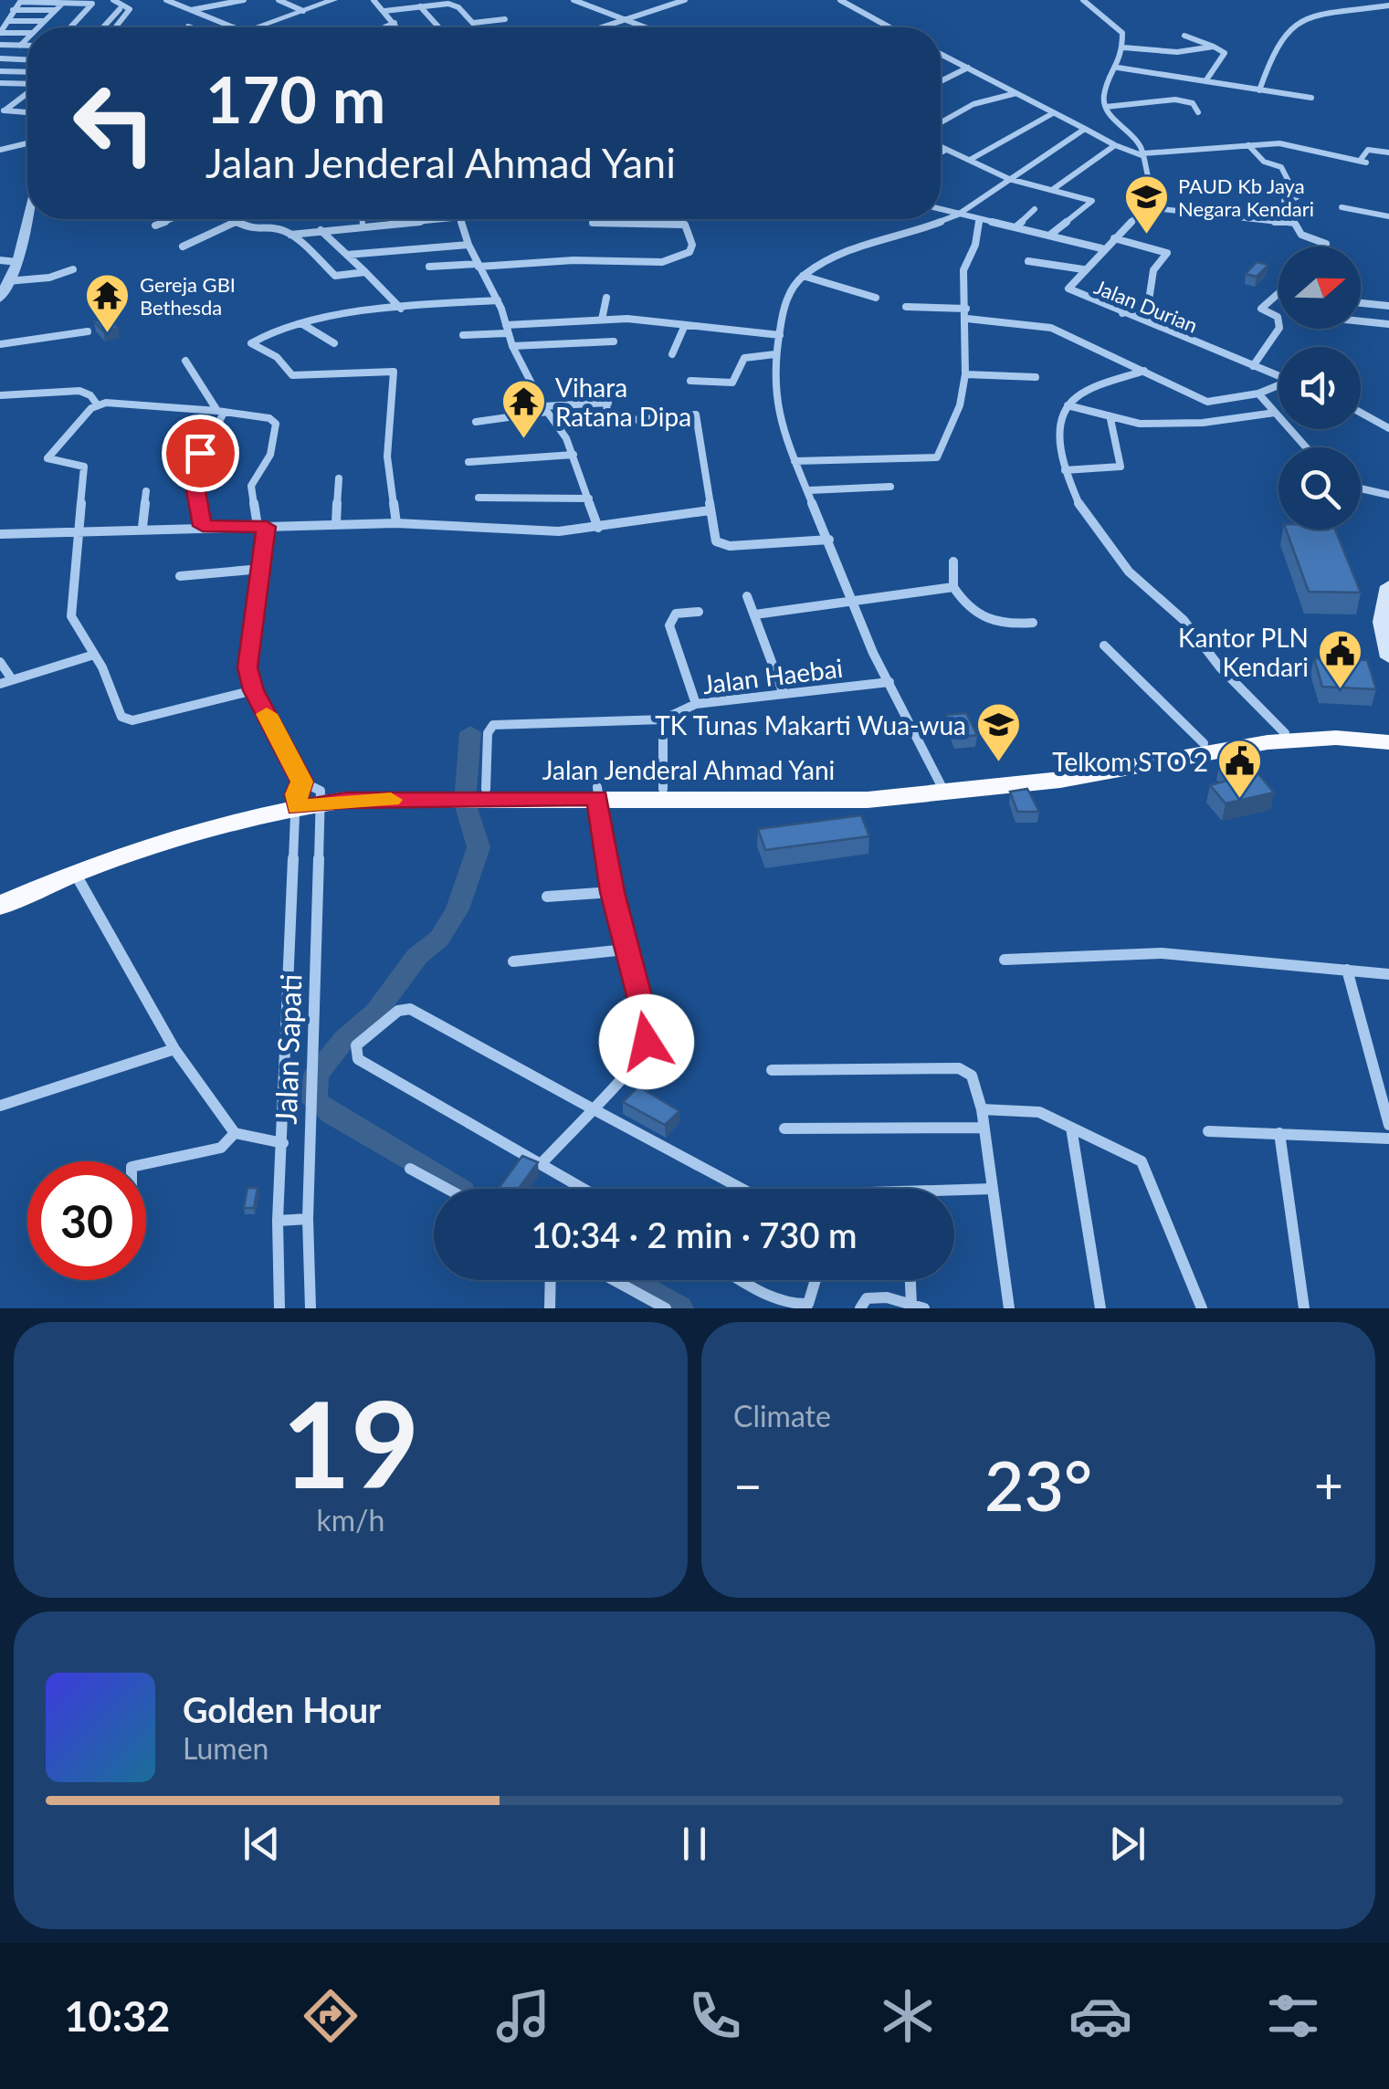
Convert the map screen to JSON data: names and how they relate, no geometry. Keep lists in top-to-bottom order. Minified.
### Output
{"streets":{"highway":["Jalan Jenderal Ahmad Yani"],"street":["Jalan Durian","Jalan Haebai","Jalan Sapati"]},"crossings":[["Jalan Jenderal Ahmad Yani","Jalan Sapati"]],"places":{"school or university":["PAUD Kb Jaya Negara Kendari","TK Tunas Makarti Wua-wua"],"temple":["Gereja GBI Bethesda","Vihara Ratana Dipa"],"public building":["Kantor PLN Kendari","Telkom STO 2"]},"north":"right","page":{"turn":["170 m","Jalan Jenderal Ahmad Yani"],"limit":"30","trip":"10:34 · 2 min · 730 m","tile":[["19","km/h"],"Climate"],"heat":["−","23°","+"],"song":["Golden Hour","Lumen"],"tabs":"10:32"}}
